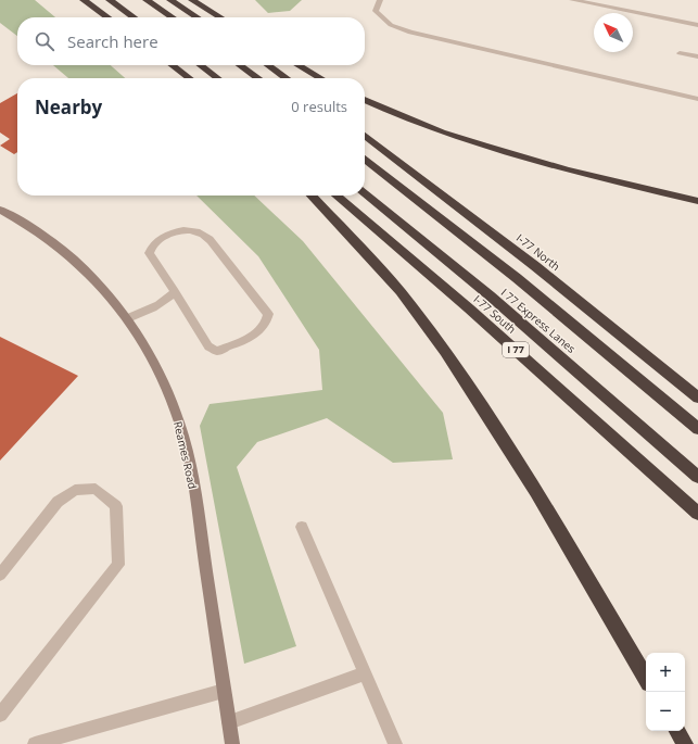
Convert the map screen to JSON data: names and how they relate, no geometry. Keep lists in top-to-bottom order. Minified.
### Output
{"streets":{"highway":["I-77 North","I-77 South","I 77 Express Lanes","I 77"],"main road":["Reames Road"]},"north":"top left","page":{"search":"Search here","heading":["Nearby","0 results"],"map_buttons":["+","−"]}}
